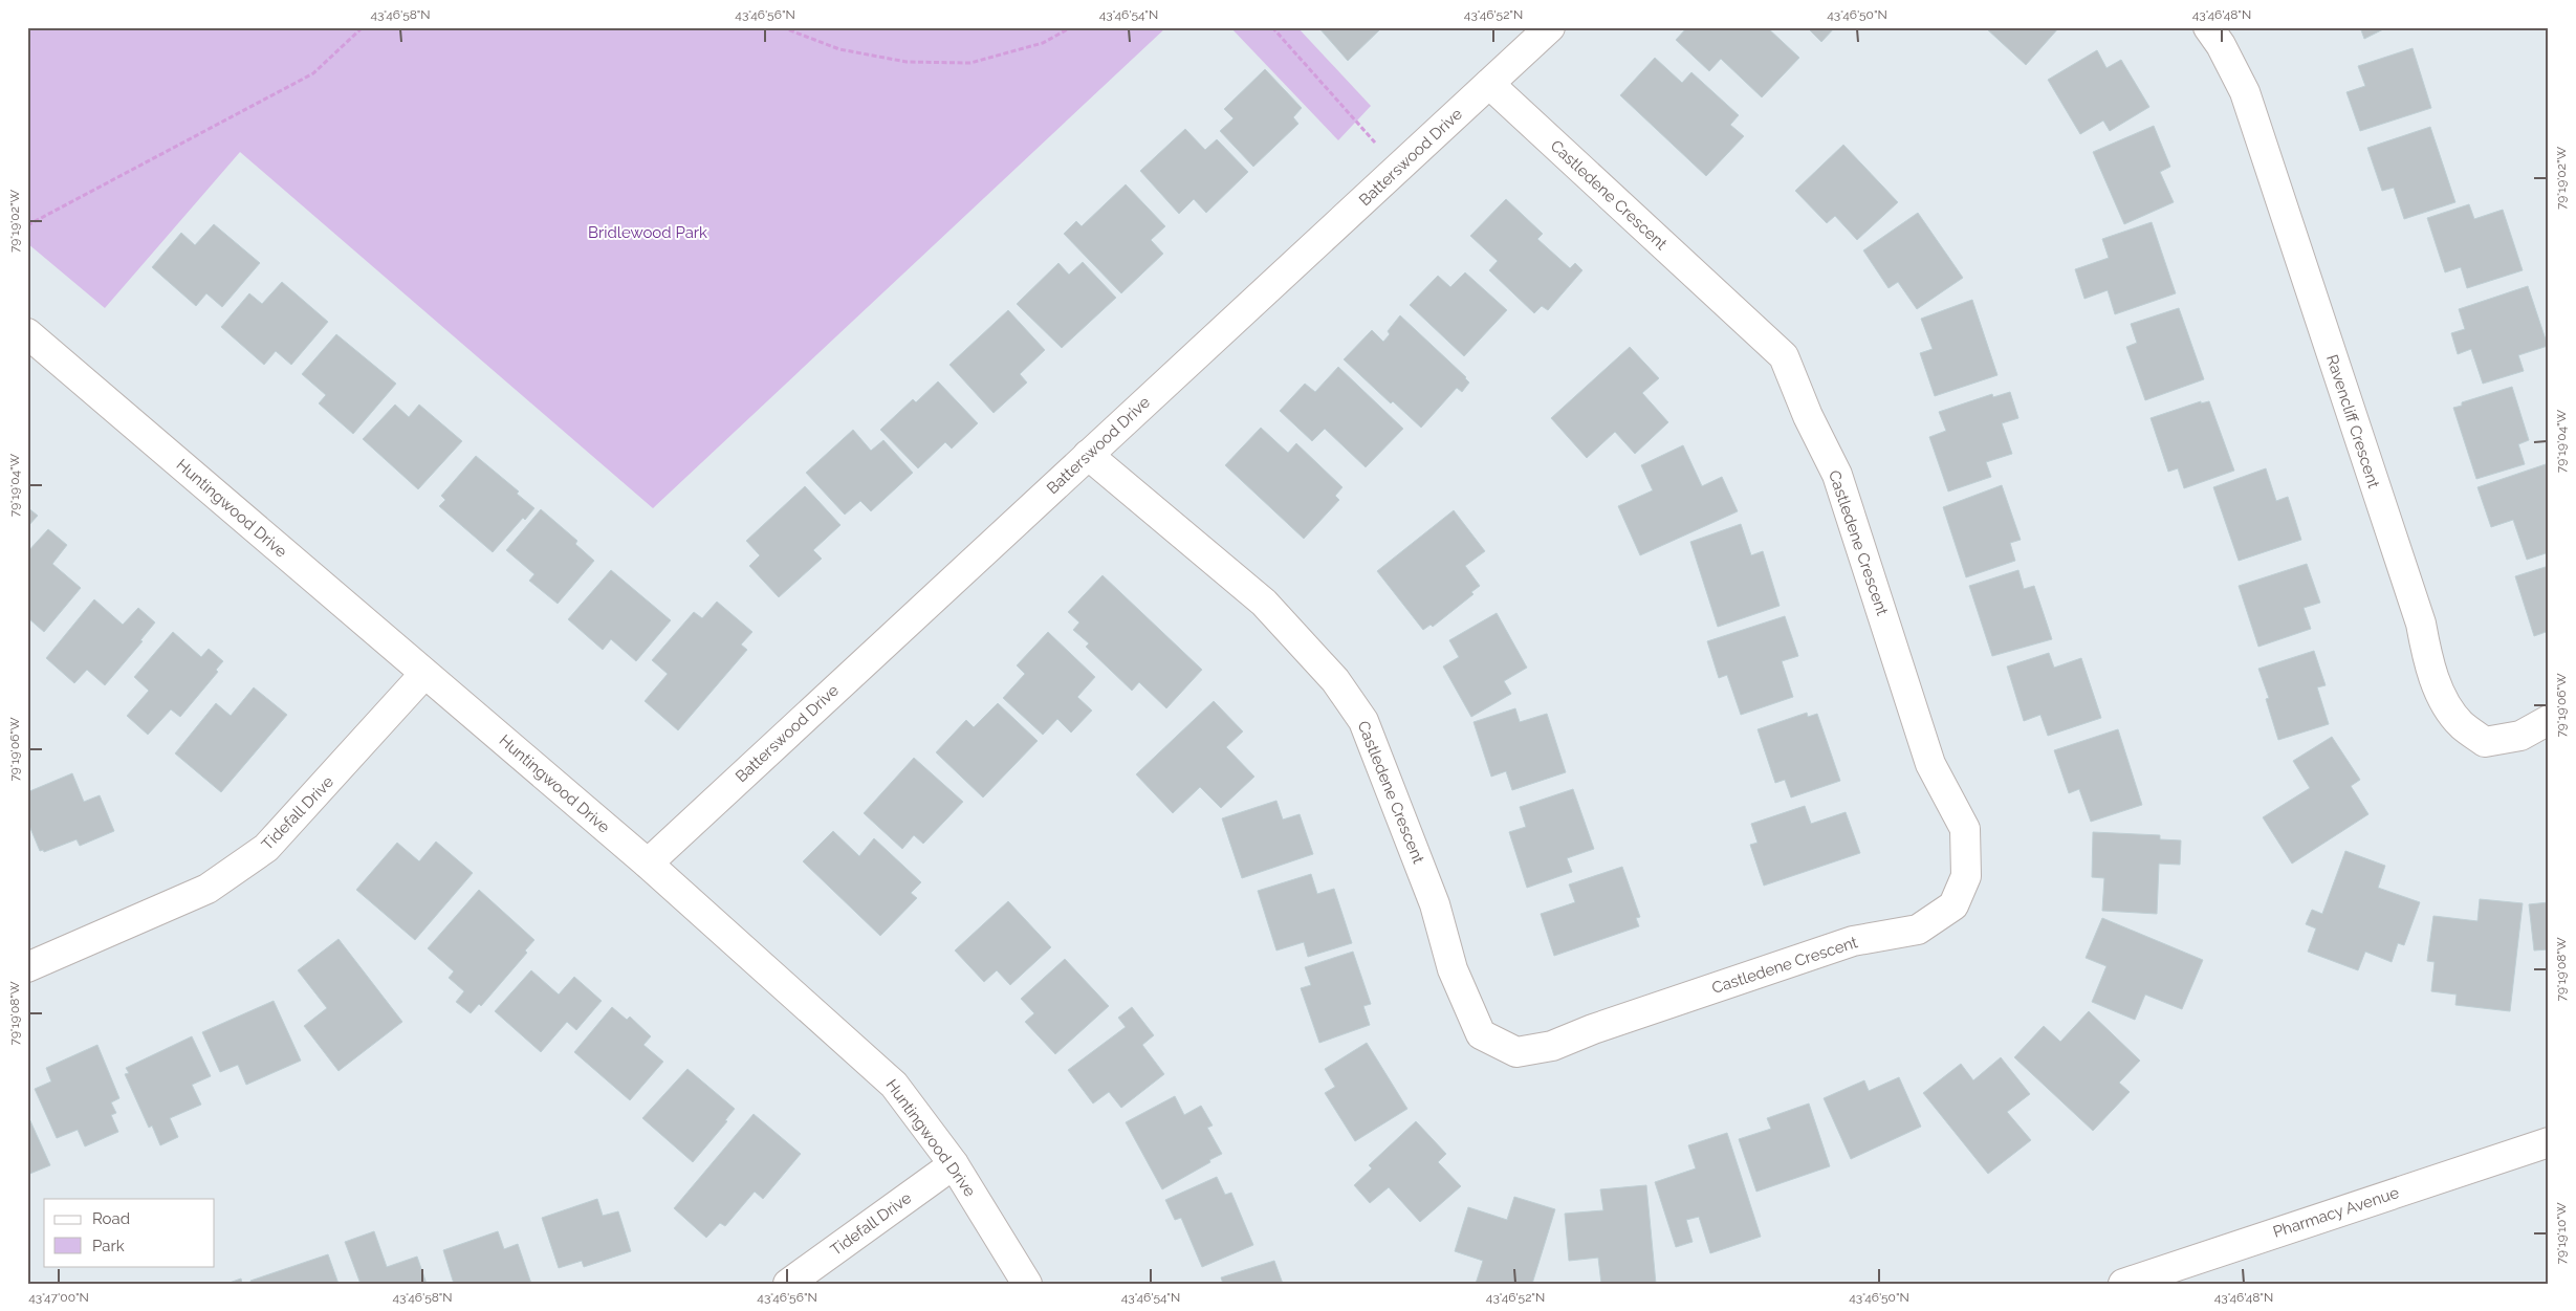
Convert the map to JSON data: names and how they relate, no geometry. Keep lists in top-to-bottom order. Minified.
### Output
{"streets":{"street":["Batterswood Drive","Castledene Crescent","Ravencliff Crescent","Huntingwood Drive","Tidefall Drive","Pharmacy Avenue"]},"crossings":[["Batterswood Drive","Castledene Crescent"],["Batterswood Drive","Huntingwood Drive"],["Huntingwood Drive","Tidefall Drive"]],"parks":["Bridlewood Park"],"legend":["Road","Park"],"coordinates":["43°46'58\"N","43°46'56\"N","43°46'54\"N","43°46'52\"N","43°46'50\"N","43°46'48\"N","79°19'02\"W","79°19'04\"W","79°19'06\"W","79°19'08\"W","79°19'10\"W","43°47'00\"N"]}
